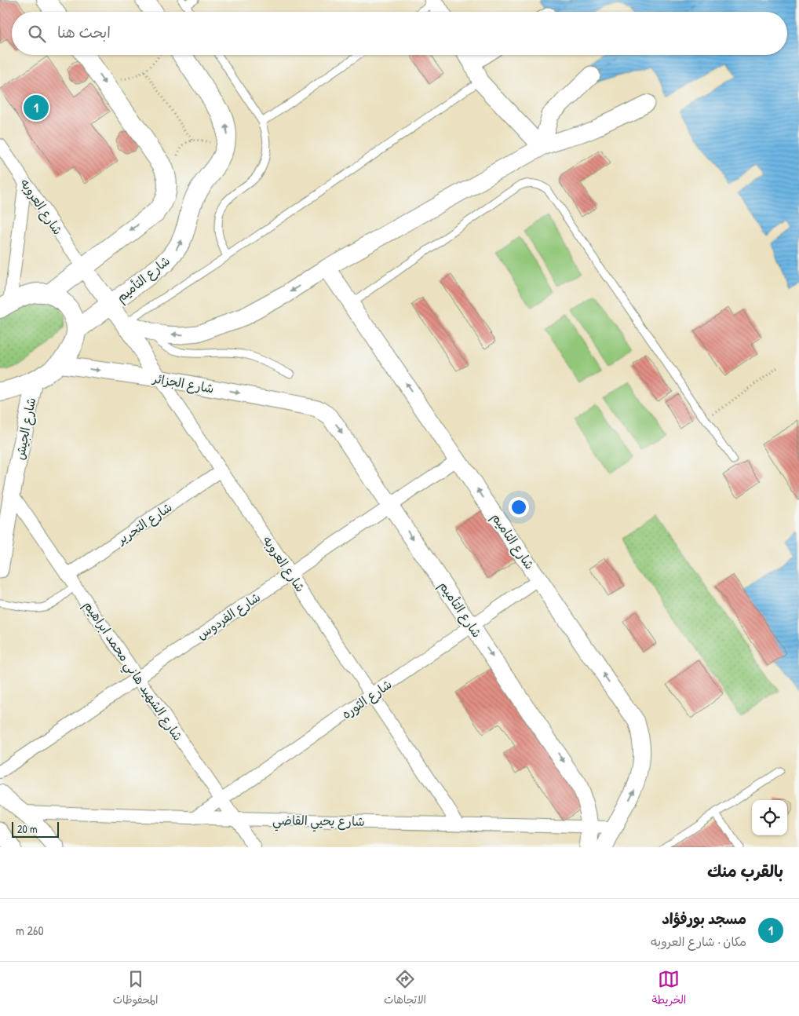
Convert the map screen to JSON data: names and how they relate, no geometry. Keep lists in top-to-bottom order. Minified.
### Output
{"streets":{"main road":["شارع التأميم"],"street":["شارع العروبه","شارع الجزائر","شارع الجيش","شارع التحرير","شارع التاميم","شارع الفردوس","شارع الشهيد هاني محمد ابراهيم","شارع الثوره","شارع يحيي القاضي"]},"crossings":[["شارع العروبه","شارع التأميم"],["شارع العروبه","شارع الجزائر"],["شارع العروبه","شارع التحرير"],["شارع العروبه","شارع الفردوس"],["شارع العروبه","شارع الثوره"],["شارع العروبه","شارع يحيي القاضي"],["شارع التأميم","شارع الجزائر"],["شارع التأميم","شارع الفردوس"],["شارع التأميم","شارع الثوره"],["شارع التأميم","شارع يحيي القاضي"],["شارع الجيش","شارع الشهيد هاني محمد ابراهيم"],["شارع التحرير","شارع الشهيد هاني محمد ابراهيم"],["شارع التاميم","شارع الفردوس"],["شارع التاميم","شارع الثوره"],["شارع التاميم","شارع يحيي القاضي"],["شارع الفردوس","شارع الشهيد هاني محمد ابراهيم"],["شارع الشهيد هاني محمد ابراهيم","شارع الثوره"],["شارع الشهيد هاني محمد ابراهيم","شارع يحيي القاضي"],["شارع الثوره","شارع يحيي القاضي"]],"one_way":["شارع الجزائر","شارع التاميم"],"scale_bar":"20 m","page":{"search":"ابحث هنا","pins":"1","scale":"20 m","heading":"بالقرب منك","list":[{"mark":"1","name":"مسجد بورفؤاد","note":"مكان · شارع العروبه","value":"260 m"}],"nav":["الخريطة","الاتجاهات","المحفوظات"]}}
